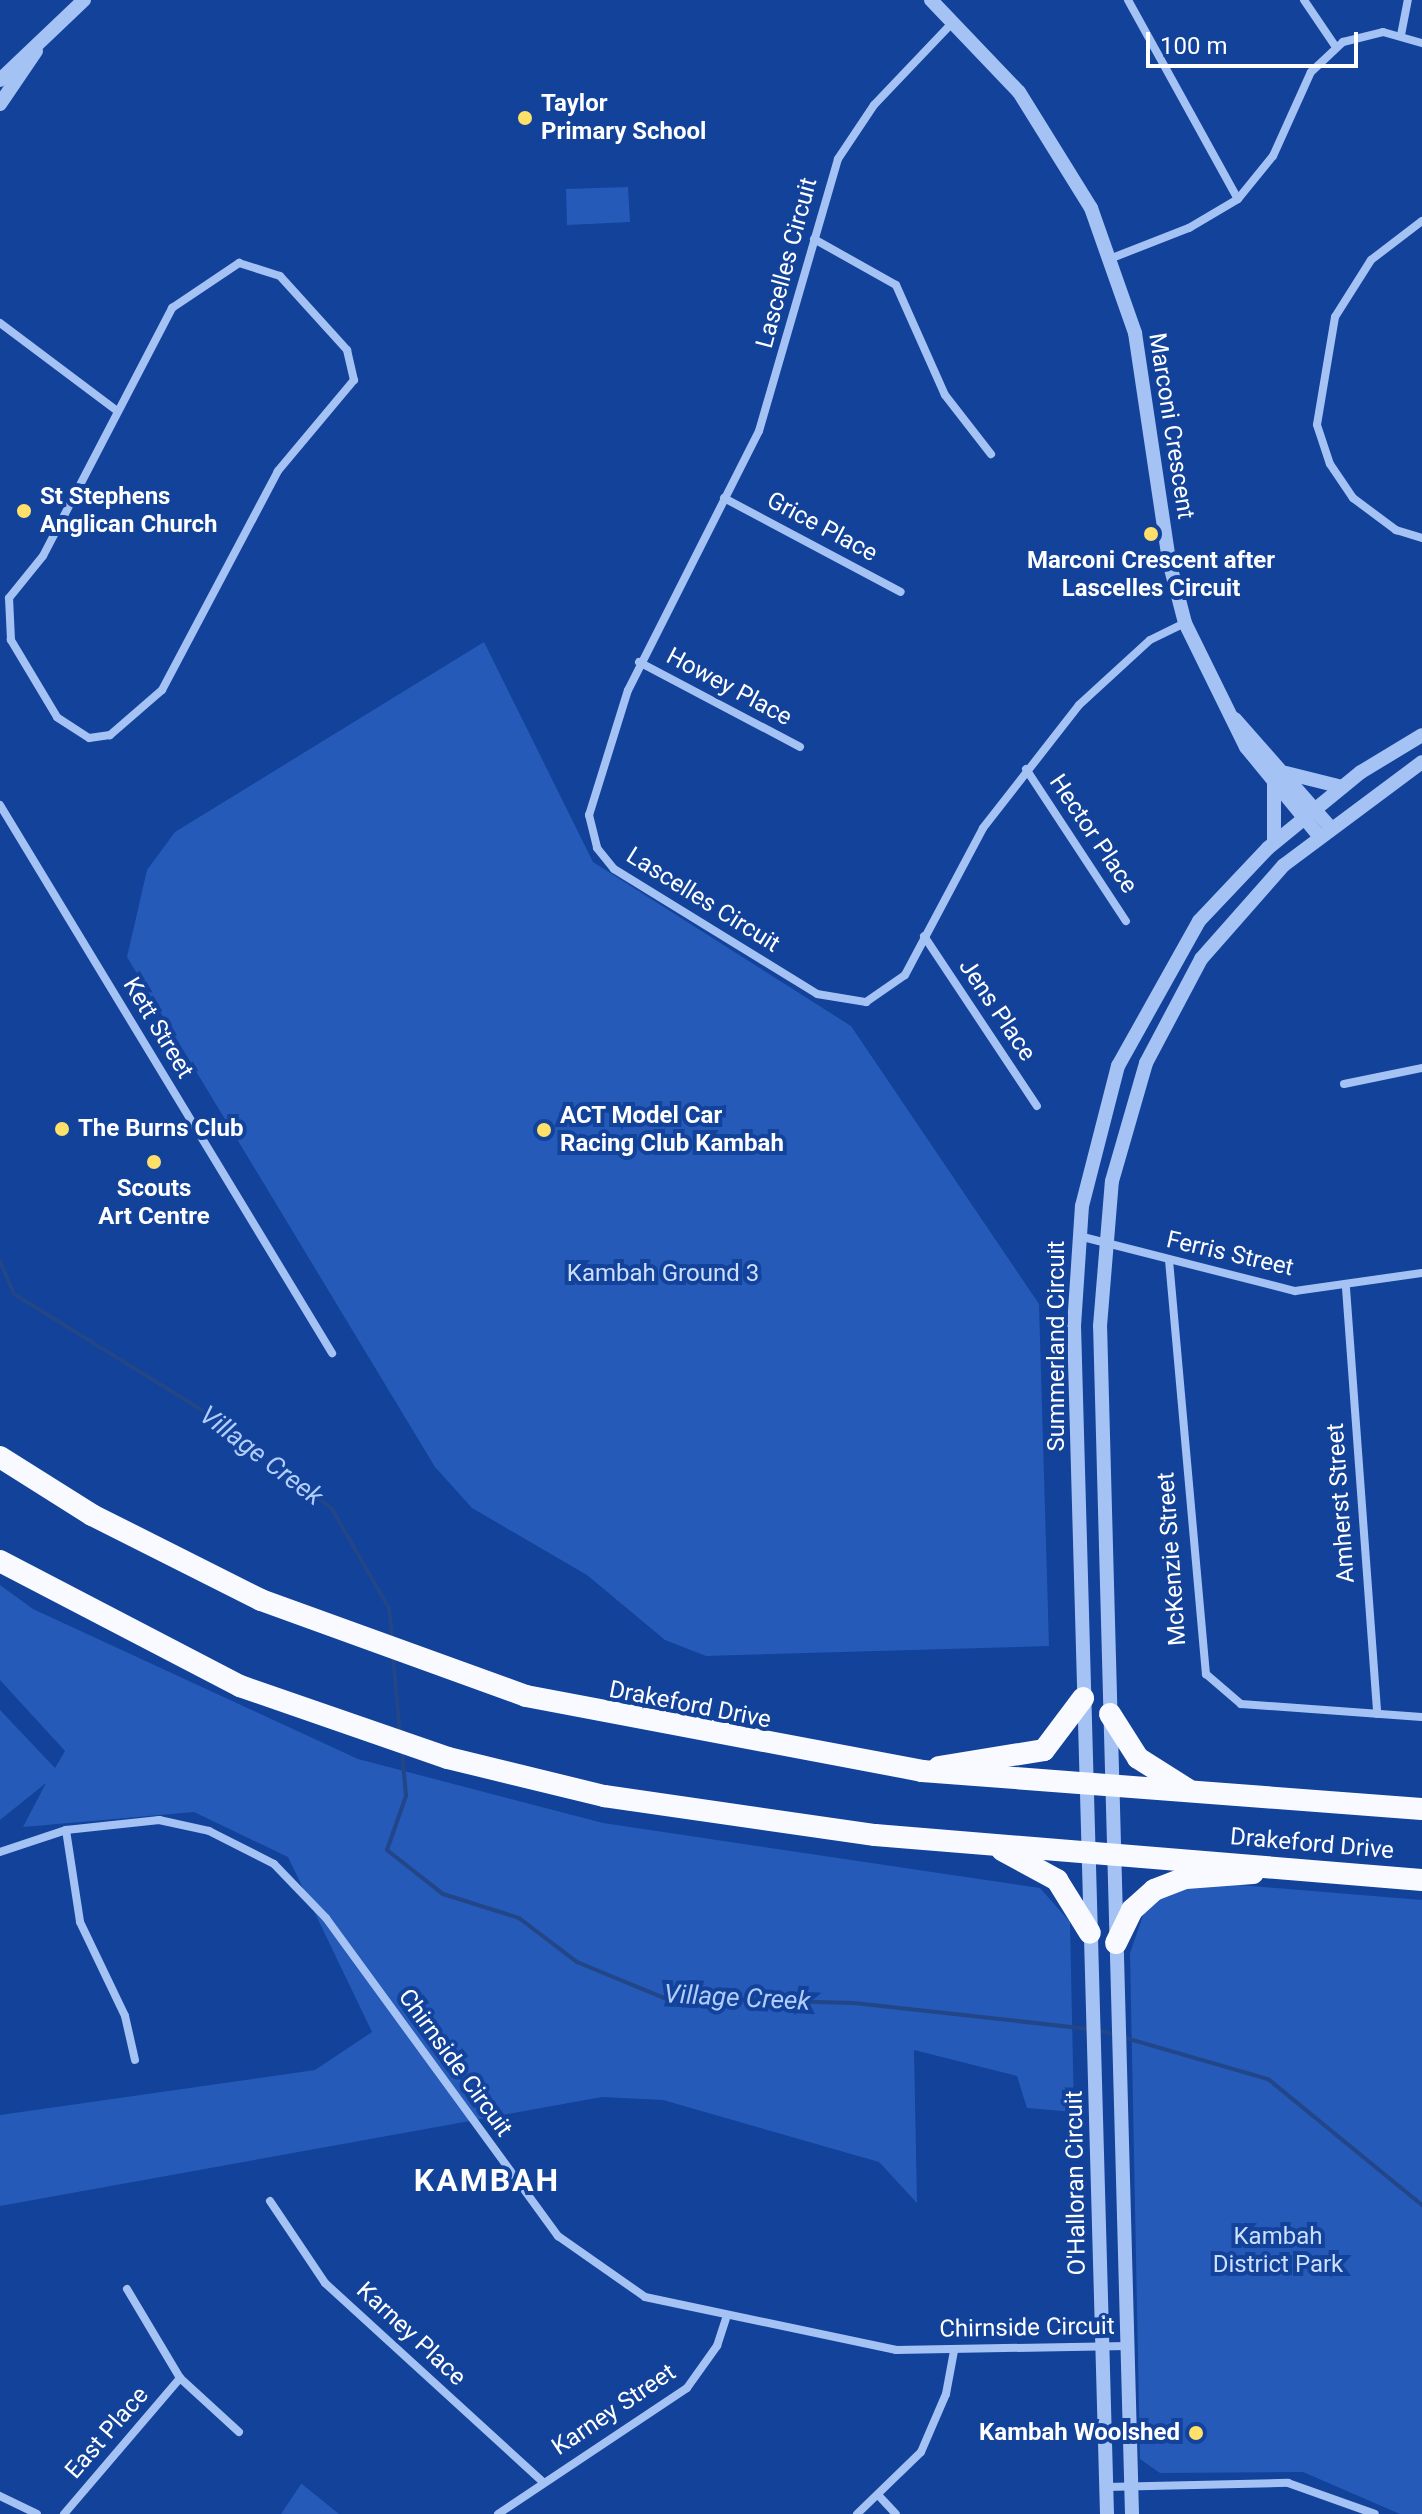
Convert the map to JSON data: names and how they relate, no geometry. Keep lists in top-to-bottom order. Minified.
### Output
{"streets":{"highway":["Drakeford Drive"],"street":["Lascelles Circuit","Marconi Crescent","Grice Place","Howey Place","Hector Place","Jens Place","Kett Street","Ferris Street","Summerland Circuit","Amherst Street","McKenzie Street","Chirnside Circuit","O'Halloran Circuit","Karney Place","Karney Street","East Place"]},"crossings":[["Lascelles Circuit","Marconi Crescent"],["Lascelles Circuit","Grice Place"],["Lascelles Circuit","Howey Place"],["Lascelles Circuit","Hector Place"],["Lascelles Circuit","Jens Place"],["Marconi Crescent","Summerland Circuit"],["Ferris Street","Summerland Circuit"],["Ferris Street","Amherst Street"],["Ferris Street","McKenzie Street"],["Summerland Circuit","Drakeford Drive"],["Summerland Circuit","O'Halloran Circuit"],["Amherst Street","McKenzie Street"],["Drakeford Drive","O'Halloran Circuit"],["Chirnside Circuit","O'Halloran Circuit"],["Chirnside Circuit","Karney Street"],["Karney Place","Karney Street"]],"districts":["KAMBAH"],"water":["Village Creek"],"parks":["Kambah Ground 3","Kambah District Park"],"places":["Taylor Primary School","St Stephens Anglican Church","Marconi Crescent after Lascelles Circuit","The Burns Club","ACT Model Car Racing Club Kambah","Scouts Art Centre","Kambah Woolshed"],"scale_bar":"100 m"}
